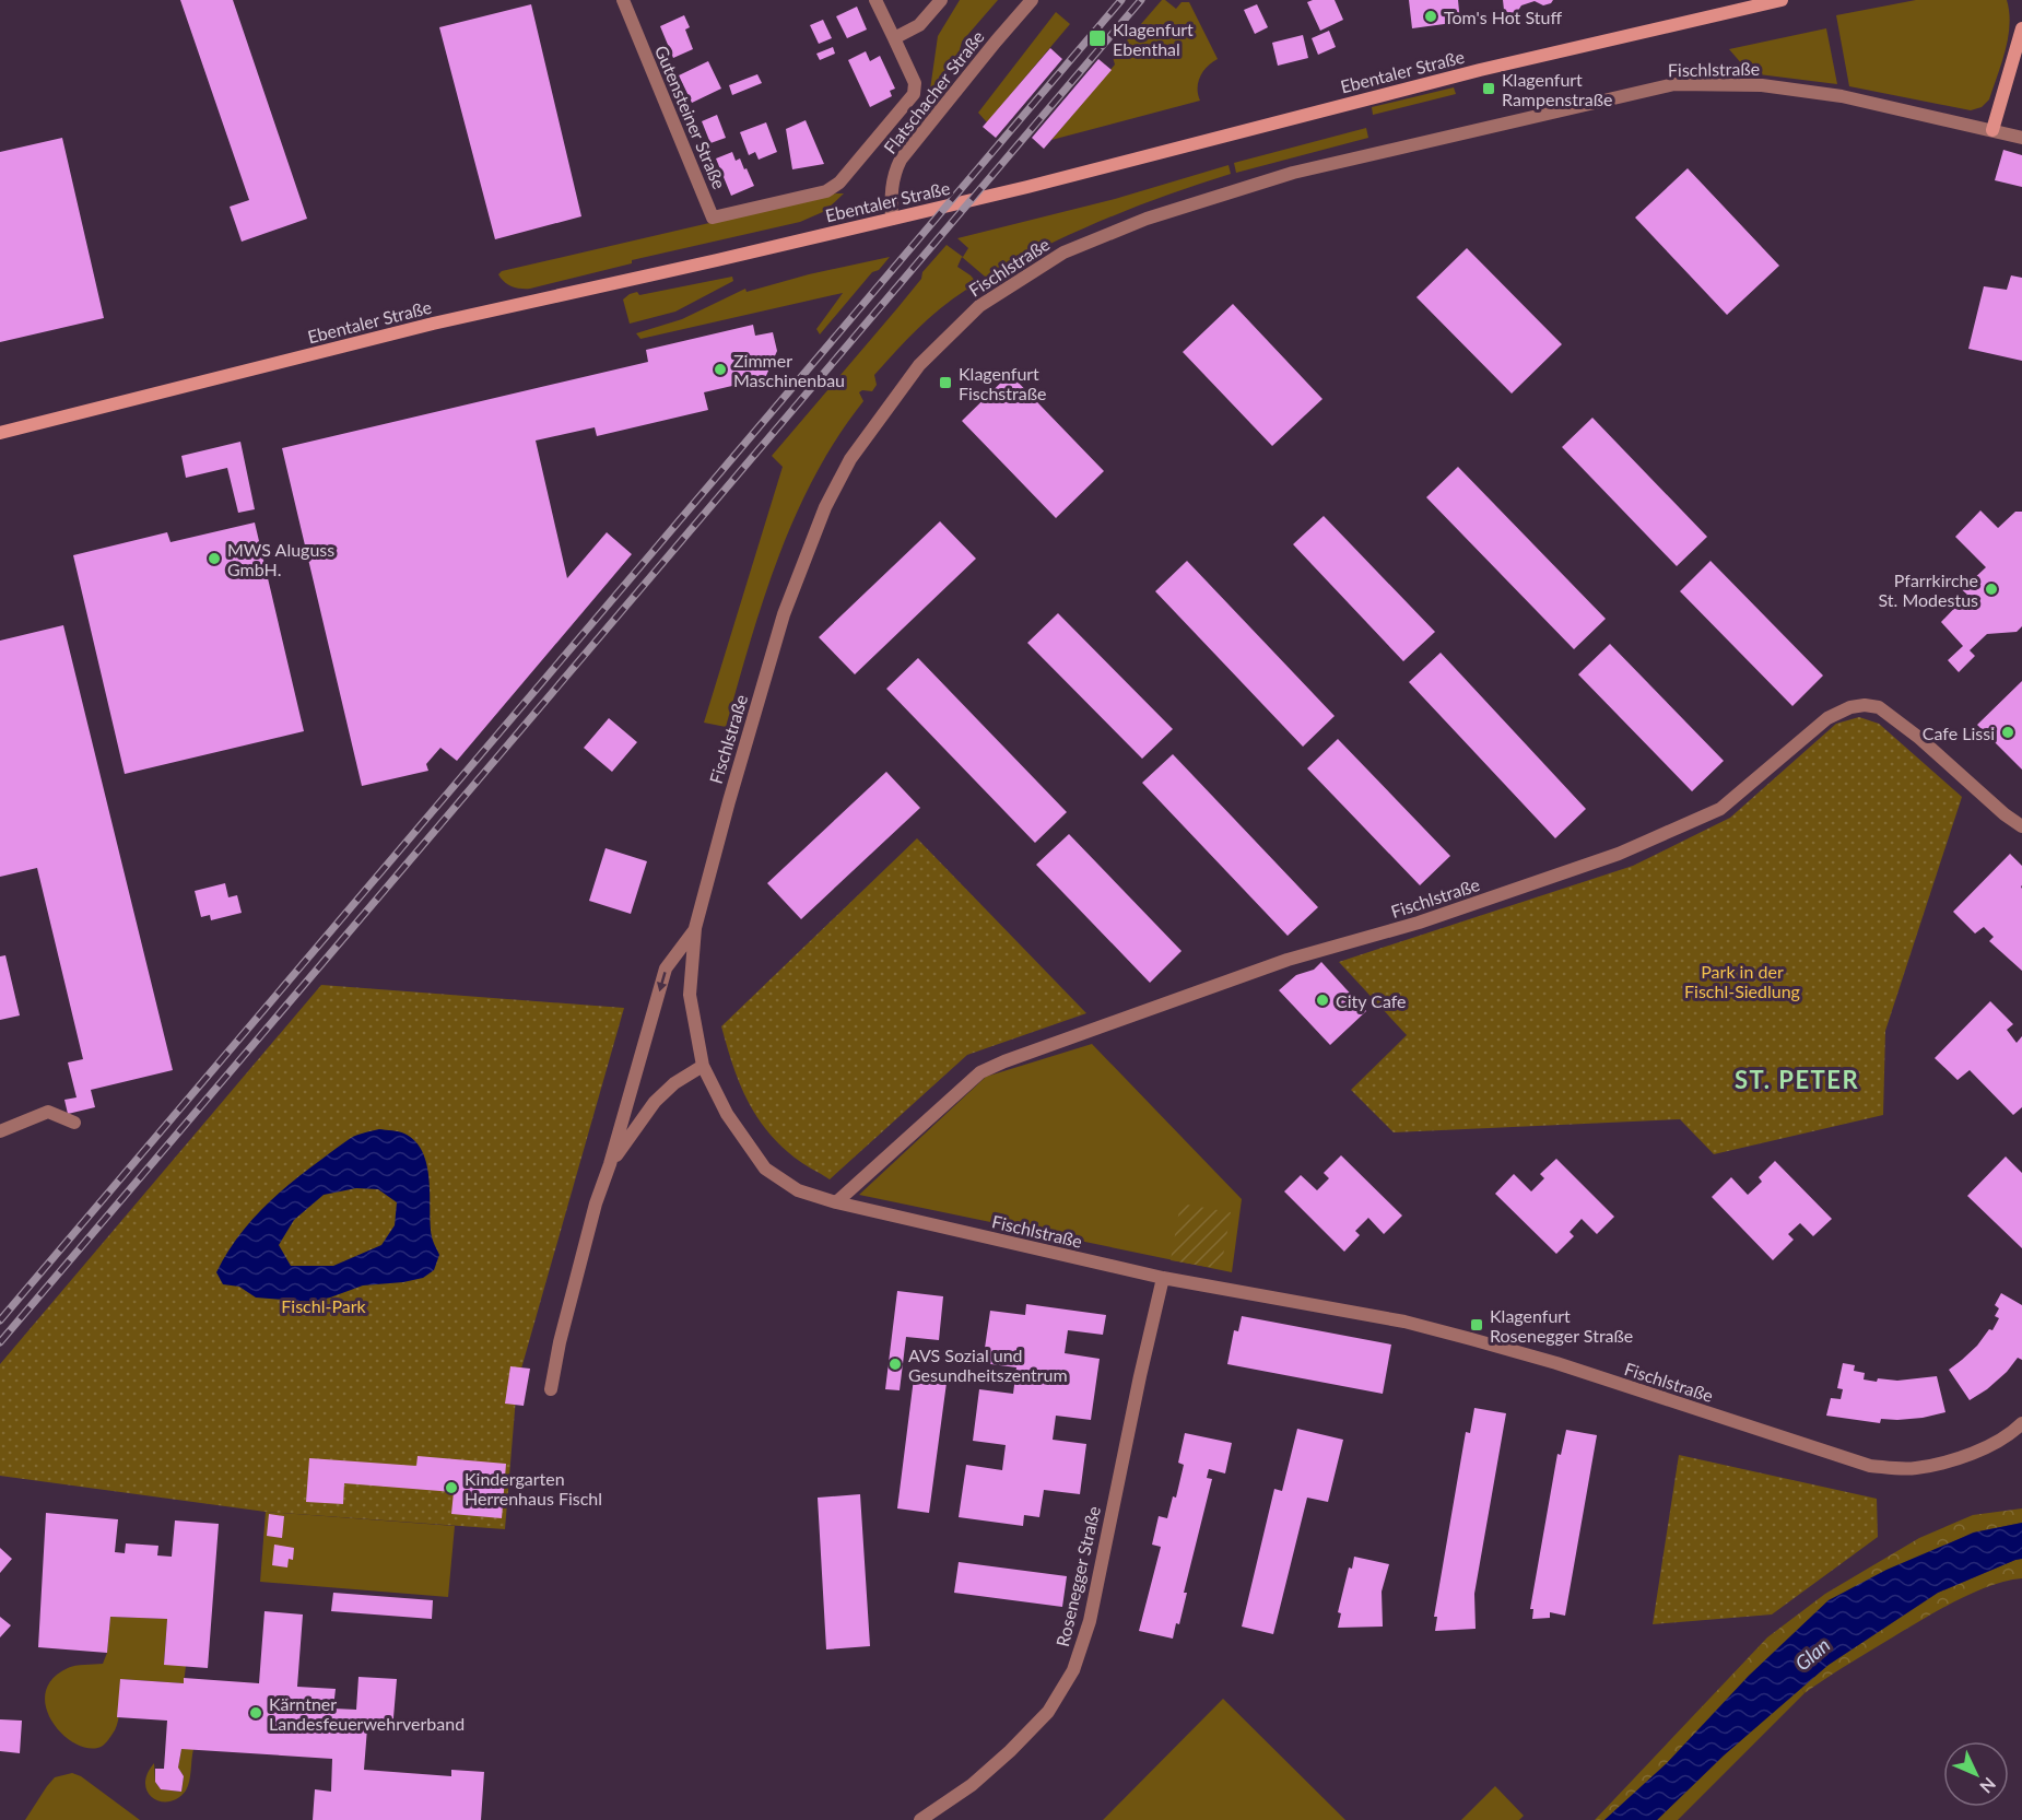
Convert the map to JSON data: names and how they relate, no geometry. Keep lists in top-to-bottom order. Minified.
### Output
{"streets":{"main road":["Ebentaler Straße"],"street":["Fischlstraße","Flatschacher Straße","Gutensteiner Straße","Rosenegger Straße"]},"crossings":[["Fischlstraße","Rosenegger Straße"],["Ebentaler Straße","Flatschacher Straße"]],"districts":["ST. PETER"],"water":["Glan"],"parks":["Park in der Fischl-Siedlung","Fischl-Park"],"places":{"other":["Tom's Hot Stuff","Zimmer Maschinenbau","MWS Aluguss GmbH.","Pfarrkirche St. Modestus","Cafe Lissi","City Cafe","AVS Sozial und Gesundheitszentrum","Kindergarten Herrenhaus Fischl","Kärntner Landesfeuerwehrverband"],"transit":["Klagenfurt Ebenthal","Klagenfurt Rampenstraße","Klagenfurt Fischstraße","Klagenfurt Rosenegger Straße"]},"north":"bottom right"}
